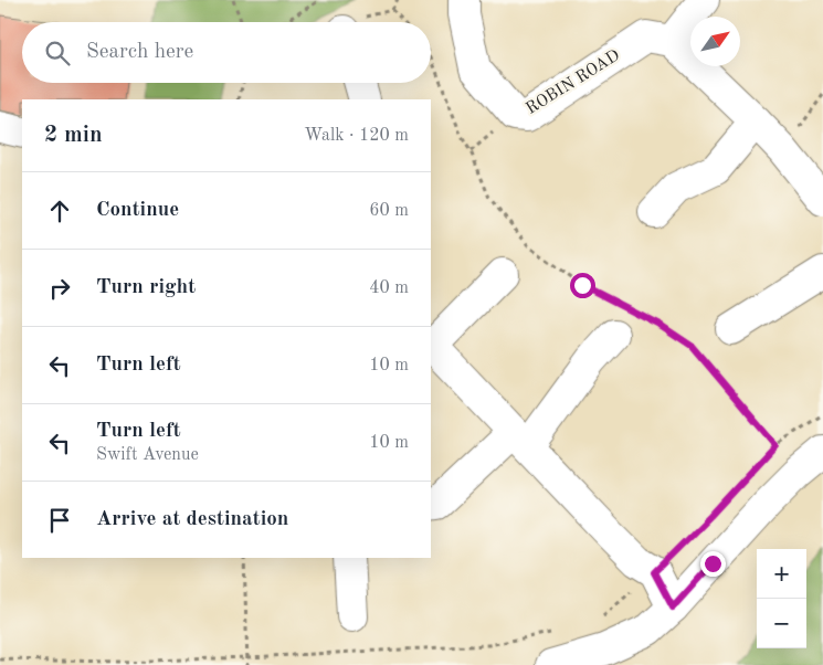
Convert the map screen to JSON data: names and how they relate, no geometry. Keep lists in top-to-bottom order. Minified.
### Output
{"streets":{"street":["ROBIN ROAD"]},"north":"top right","page":{"search":"Search here","heading":["2 min","Walk · 120 m"],"list":[["Continue","60 m"],["Turn right","40 m"],["Turn left","10 m"],["Turn left","Swift Avenue","10 m"],"Arrive at destination"],"map_buttons":["+","−"]}}
